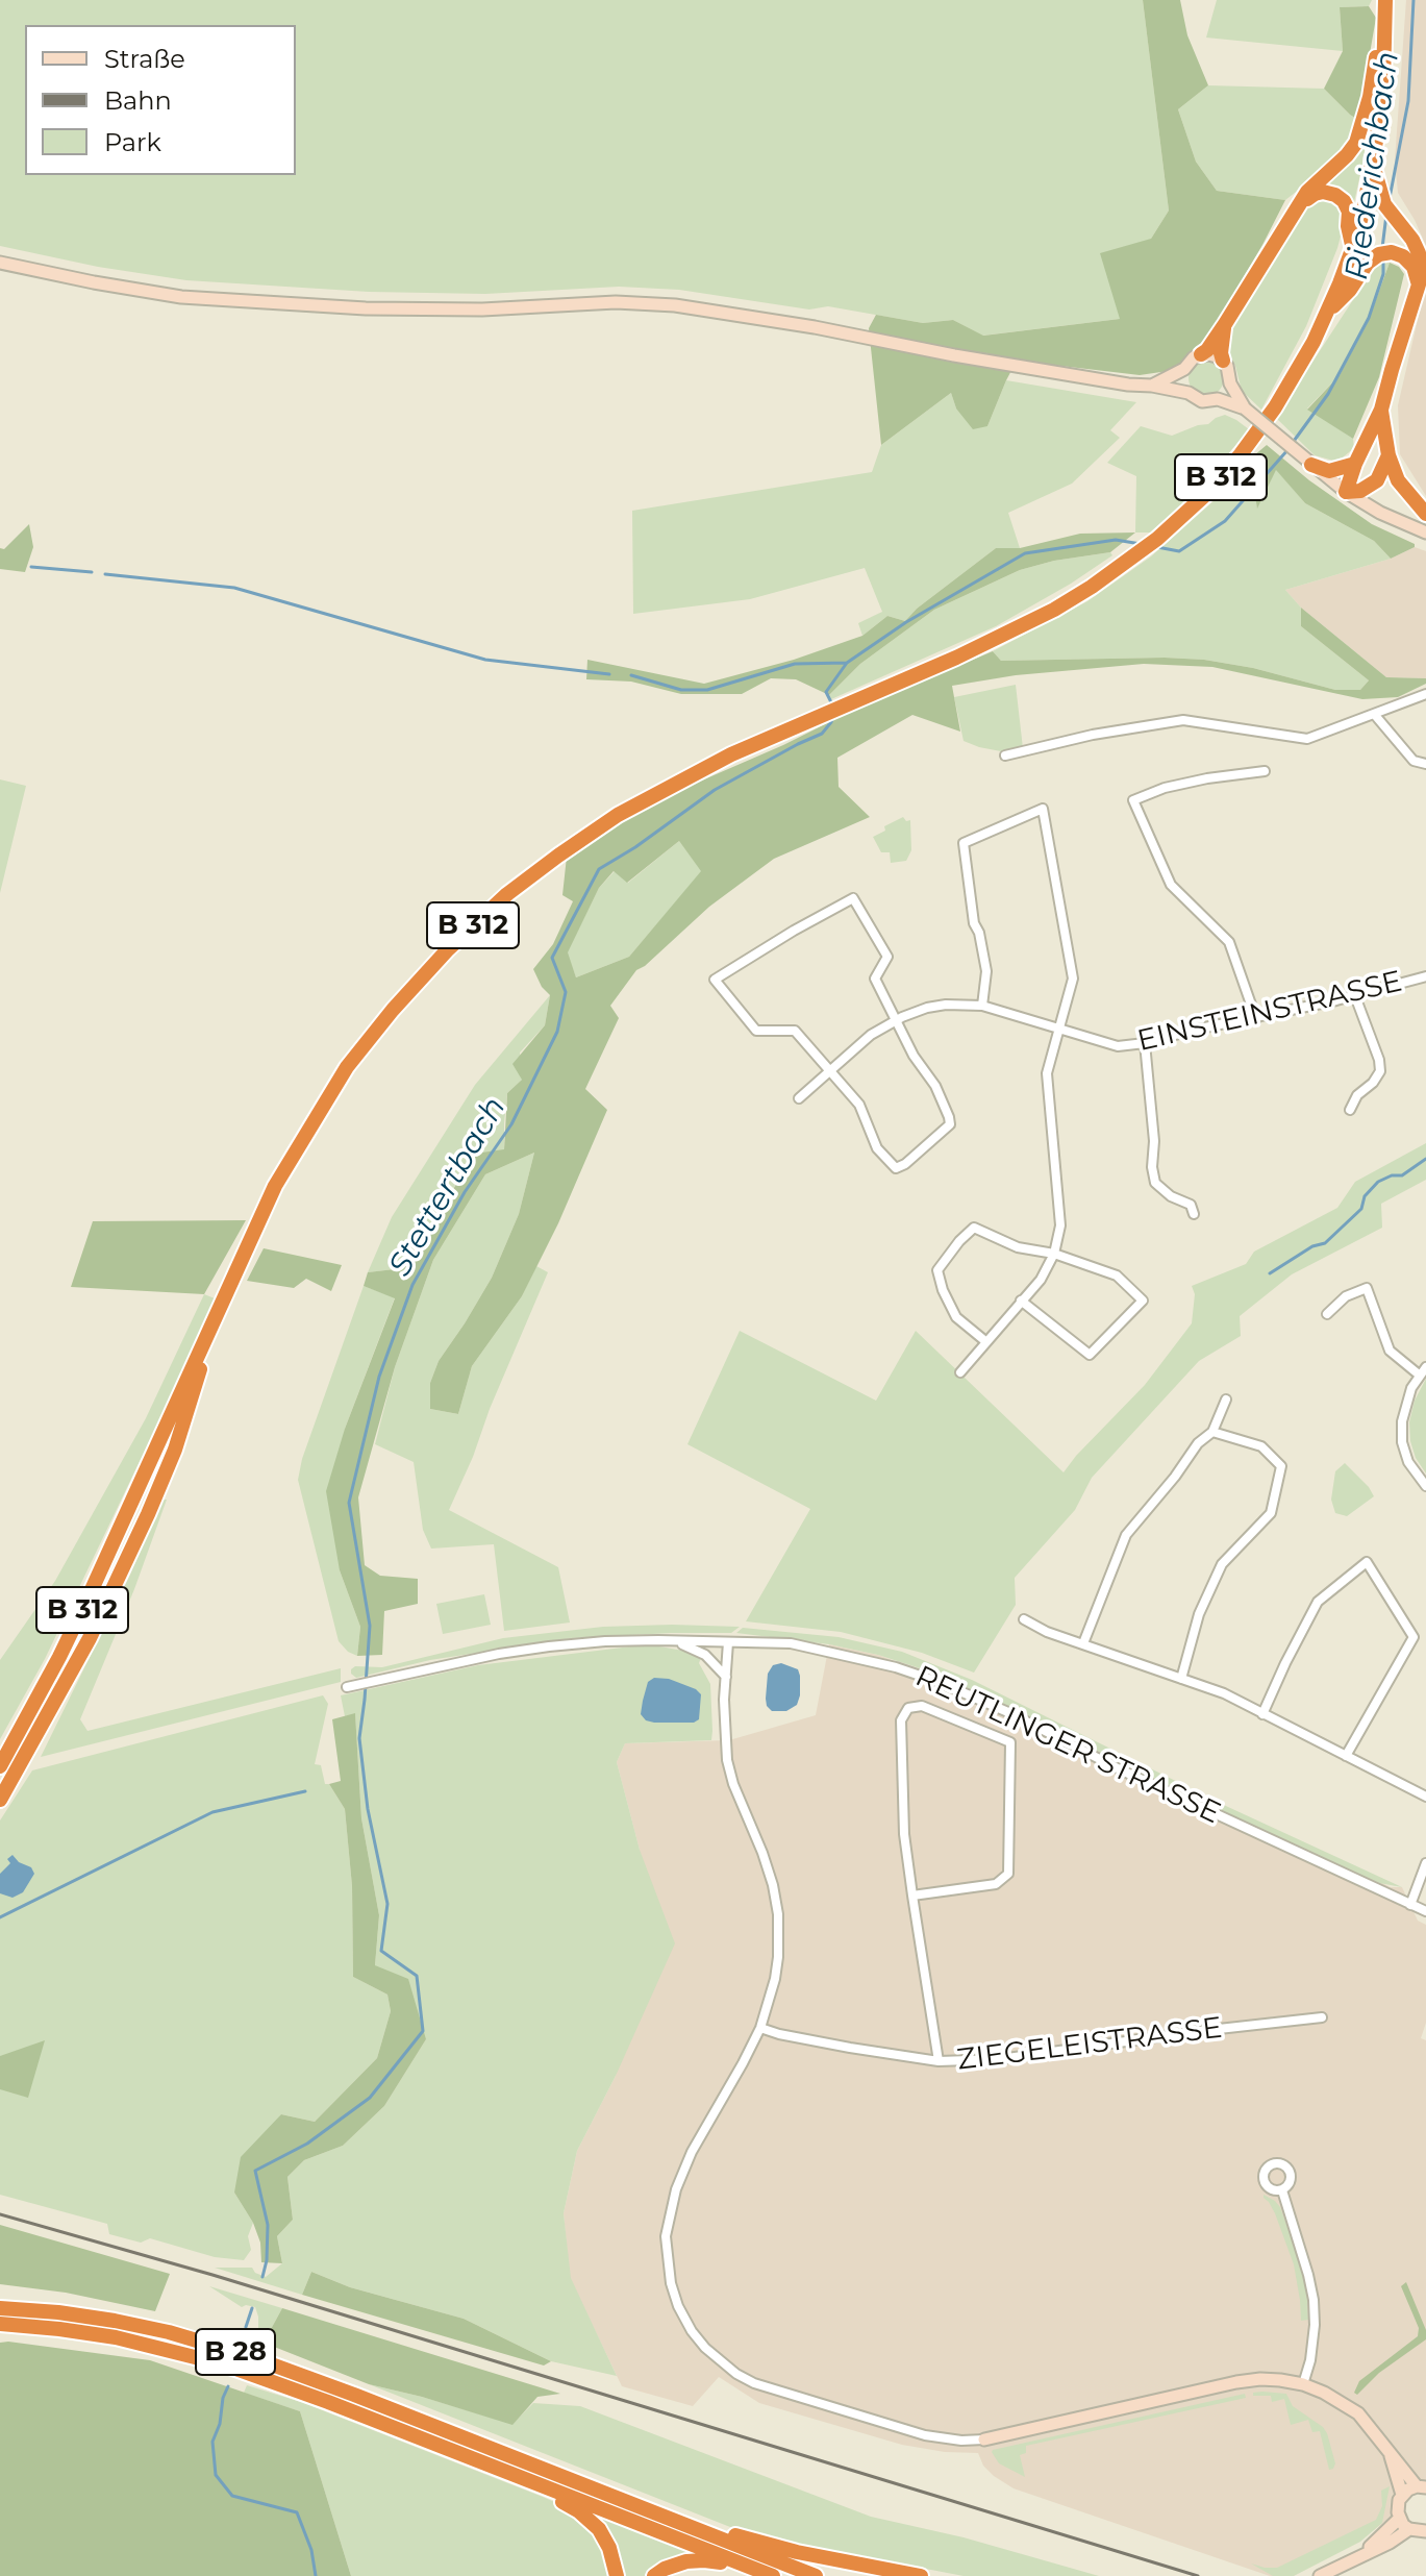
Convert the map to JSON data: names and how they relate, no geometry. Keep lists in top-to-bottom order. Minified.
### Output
{"streets":{"highway":["B 312","B 28"],"street":["EINSTEINSTRASSE","REUTLINGER STRASSE","ZIEGELEISTRASSE"]},"water":["Riederichbach","Stettertbach"],"legend":["Straße","Bahn","Park"]}
